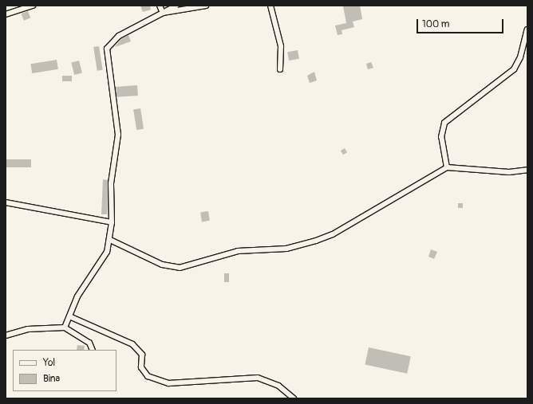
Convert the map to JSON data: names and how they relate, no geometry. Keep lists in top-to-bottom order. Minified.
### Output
{"legend":["Yol","Bina"],"scale_bar":"100 m"}
